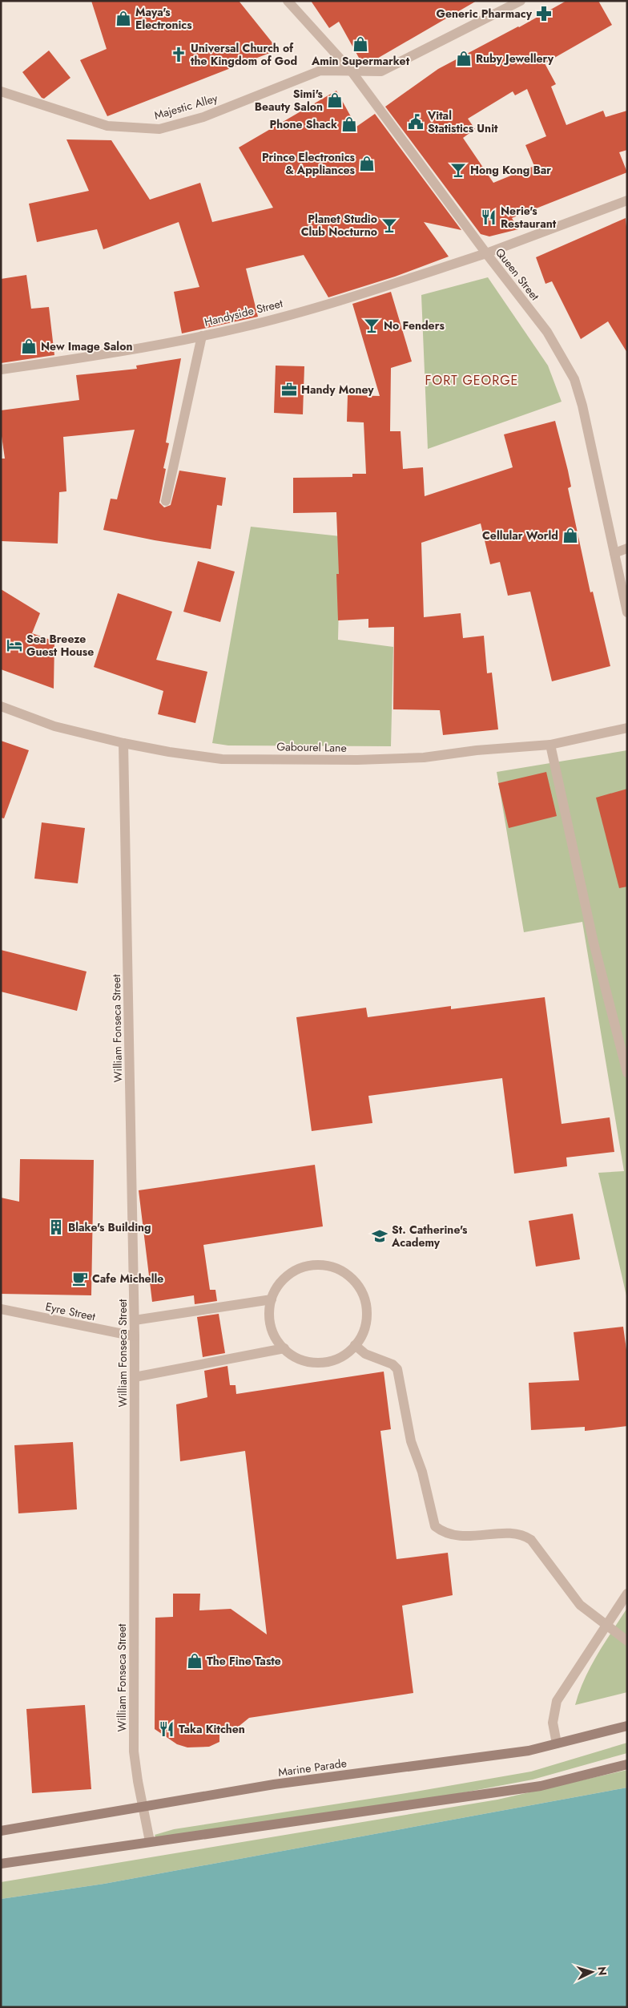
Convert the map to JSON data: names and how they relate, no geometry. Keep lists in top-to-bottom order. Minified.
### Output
{"streets":{"main road":["Marine Parade"],"street":["Majestic Alley","Queen Street","Handyside Street","Gabourel Lane","William Fonseca Street","Eyre Street"]},"crossings":[["Majestic Alley","Queen Street"],["Queen Street","Handyside Street"],["Gabourel Lane","William Fonseca Street"],["William Fonseca Street","Eyre Street"],["William Fonseca Street","Marine Parade"]],"districts":["FORT GEORGE"],"places":{"pharmacy":["Generic Pharmacy"],"shop":["Maya's Electronics","Amin Supermarket","Ruby Jewellery","Simi's Beauty Salon","Phone Shack","Prince Electronics & Appliances","New Image Salon","Cellular World","The Fine Taste"],"church":["Universal Church of the Kingdom of God"],"public building":["Vital Statistics Unit"],"bar":["Hong Kong Bar","Planet Studio Club Nocturno","No Fenders"],"restaurant":["Nerie's Restaurant","Taka Kitchen"],"office":["Handy Money"],"hotel":["Sea Breeze Guest House"],"building":["Blake's Building"],"school or university":["St. Catherine's Academy"],"cafe":["Cafe Michelle"]},"north":"right"}
